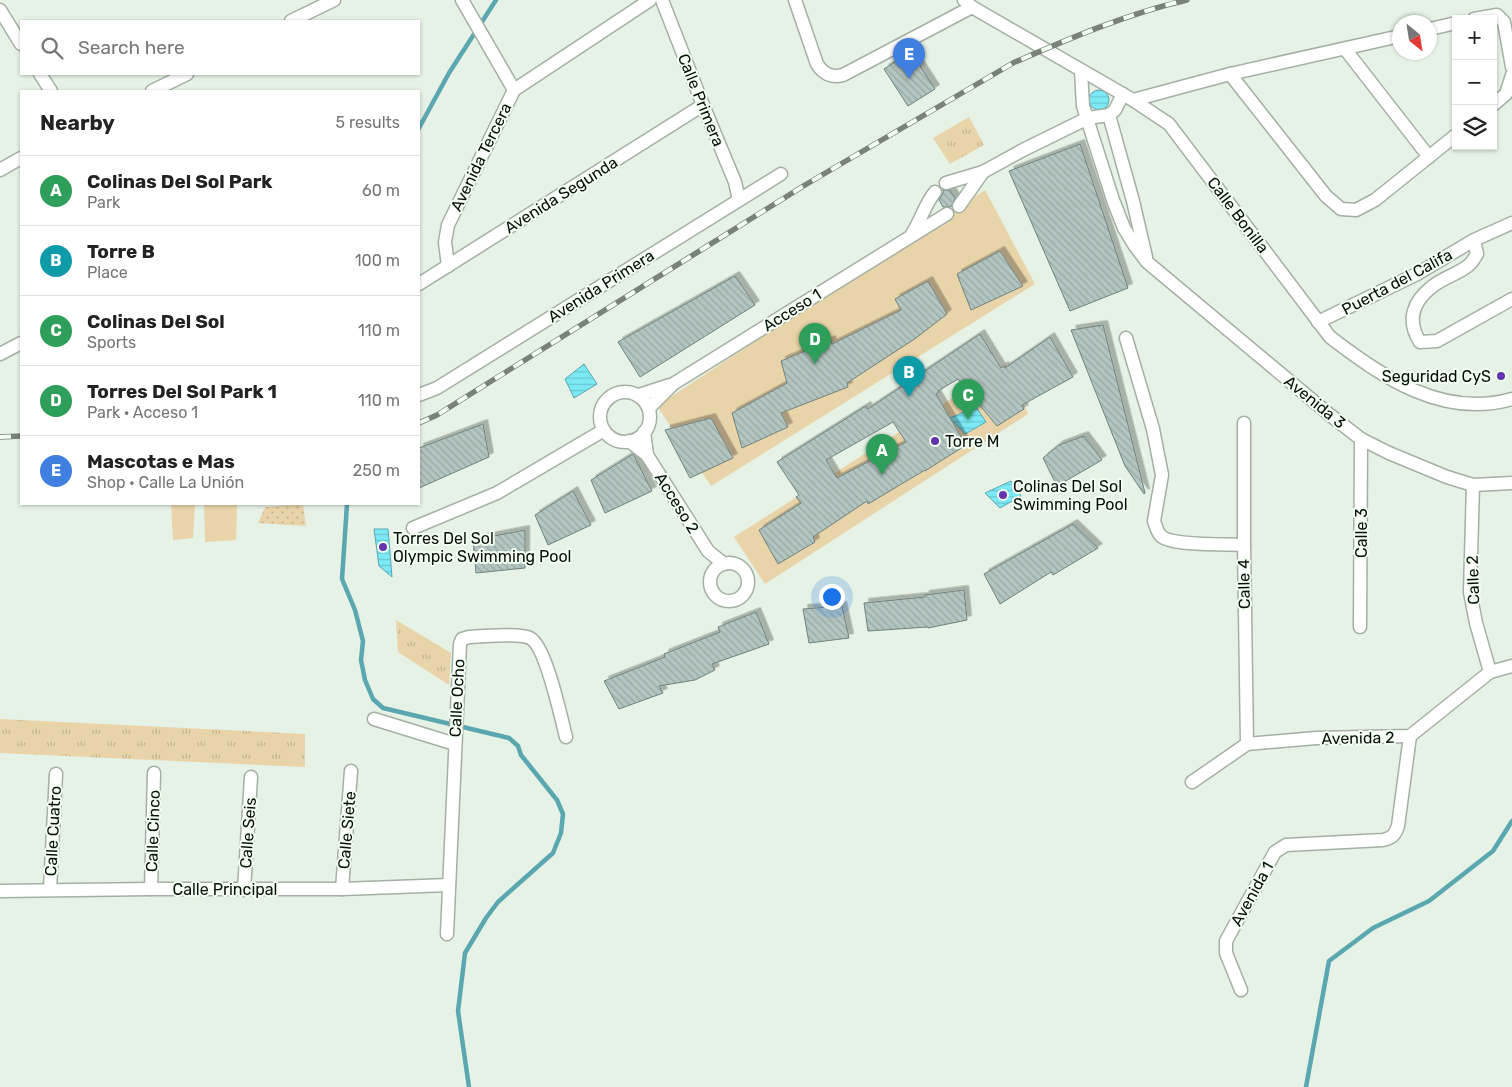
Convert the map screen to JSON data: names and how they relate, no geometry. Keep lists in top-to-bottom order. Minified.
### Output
{"streets":{"street":["Calle Primera","Avenida Tercera","Avenida Segunda","Calle Bonilla","Puerta del Califa","Avenida Primera","Acceso 1","Avenida 3","Acceso 2","Calle 3","Calle 2","Calle 4","Calle Ocho","Avenida 2","Calle Siete","Calle Cuatro","Calle Cinco","Calle Seis","Calle Principal","Avenida 1"]},"crossings":[["Calle Primera","Avenida Segunda"],["Calle Primera","Avenida Primera"],["Avenida Tercera","Avenida Segunda"],["Calle Bonilla","Puerta del Califa"],["Calle Bonilla","Avenida 3"],["Acceso 1","Acceso 2"],["Avenida 3","Calle 3"],["Avenida 3","Calle 2"],["Calle 2","Avenida 2"],["Calle 4","Avenida 2"],["Calle Ocho","Calle Principal"],["Avenida 2","Avenida 1"],["Calle Siete","Calle Principal"],["Calle Cuatro","Calle Principal"],["Calle Cinco","Calle Principal"],["Calle Seis","Calle Principal"]],"places":["Seguridad CyS","Torre M","Colinas Del Sol Swimming Pool","Torres Del Sol Olympic Swimming Pool"],"north":"bottom right","page":{"map_buttons":["+","−"],"search":"Search here","pins":["E","D","B","C","A"],"heading":["Nearby","5 results"],"list":[{"mark":"A","name":"Colinas Del Sol Park","note":"Park","value":"60 m"},{"mark":"B","name":"Torre B","note":"Place","value":"100 m"},{"mark":"C","name":"Colinas Del Sol","note":"Sports","value":"110 m"},{"mark":"D","name":"Torres Del Sol Park 1","note":"Park · Acceso 1","value":"110 m"},{"mark":"E","name":"Mascotas e Mas","note":"Shop · Calle La Unión","value":"250 m"}]}}
